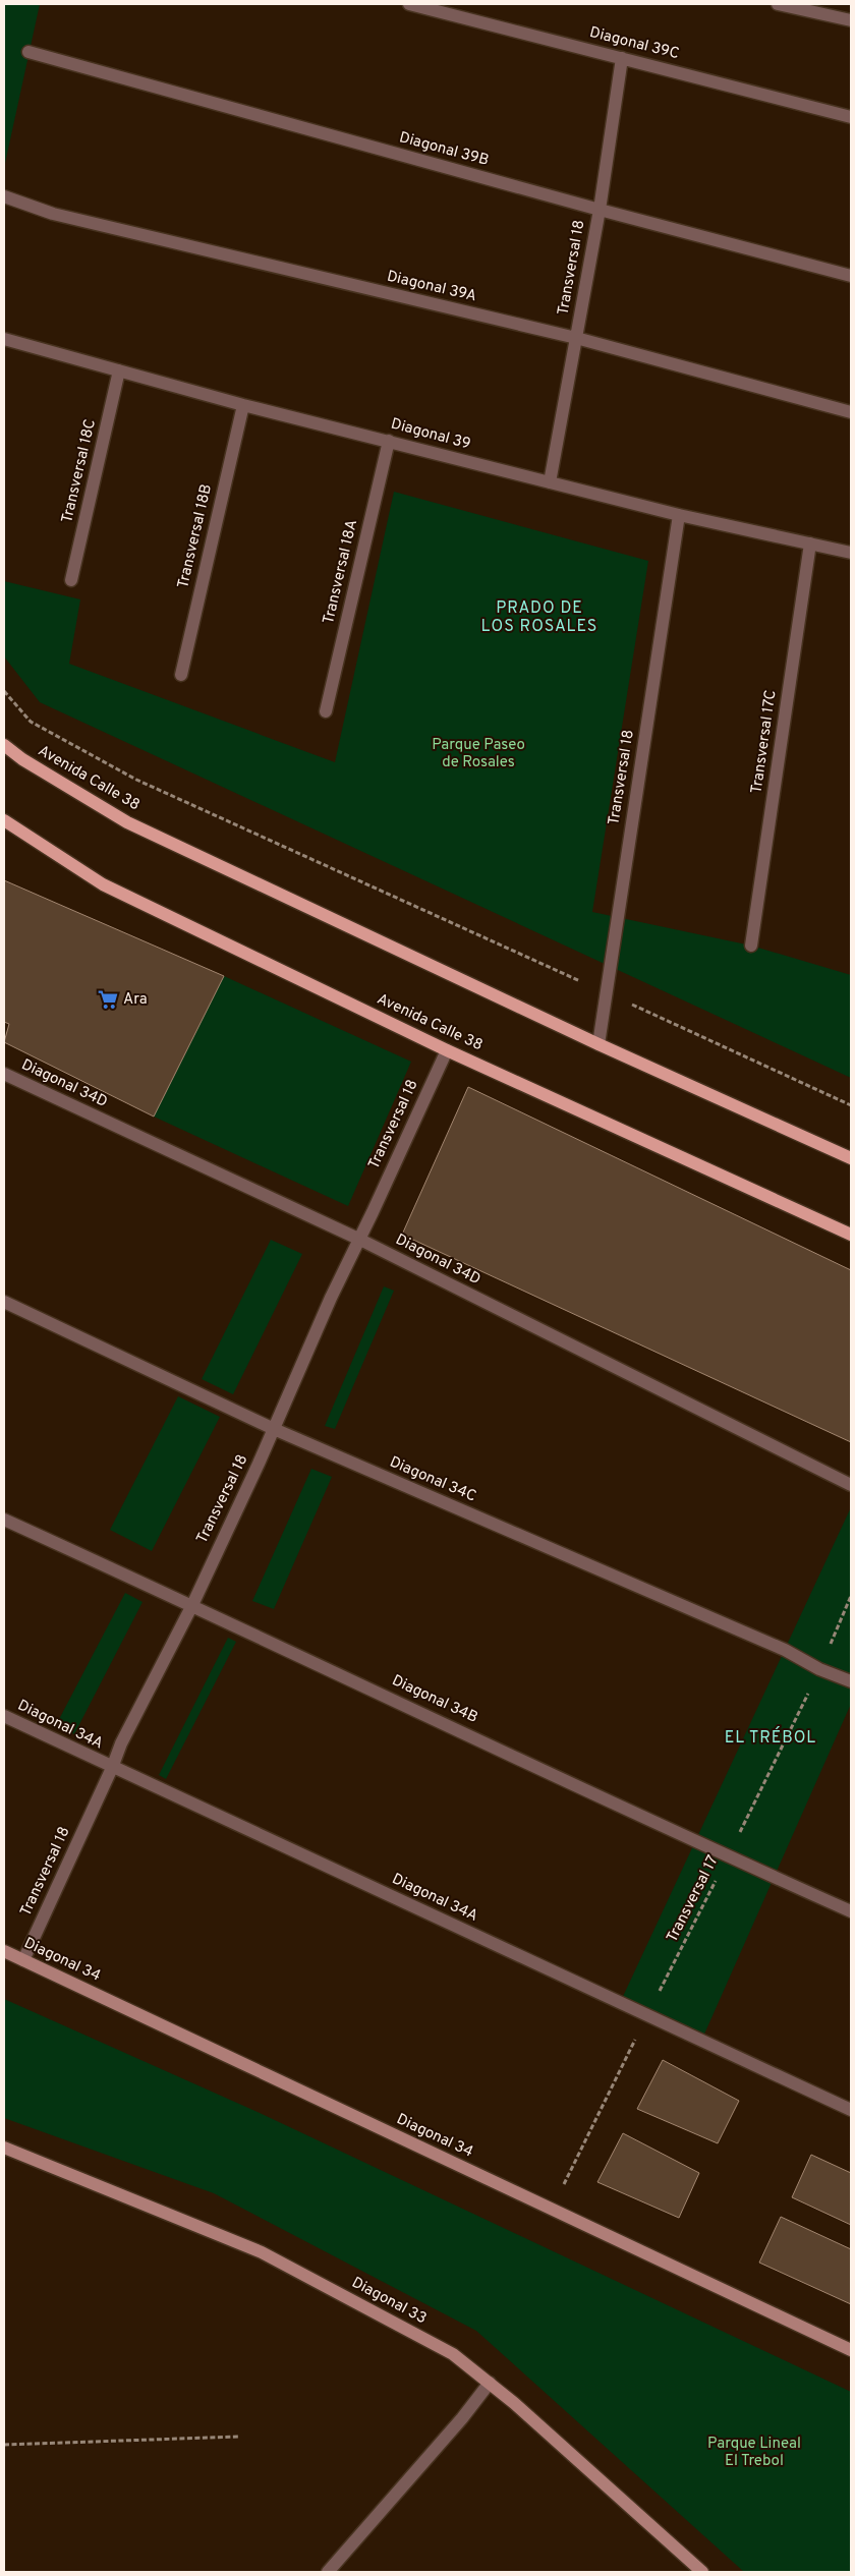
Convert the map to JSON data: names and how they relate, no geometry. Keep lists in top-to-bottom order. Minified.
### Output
{"streets":{"main road":["Avenida Calle 38","Diagonal 34","Diagonal 33"],"street":["Diagonal 39C","Diagonal 39B","Transversal 18","Diagonal 39A","Diagonal 39","Transversal 18C","Transversal 18B","Transversal 18A","Transversal 17C","Diagonal 34D","Diagonal 34C","Diagonal 34B","Diagonal 34A"],"path":["Transversal 17"]},"crossings":[["Diagonal 39C","Transversal 18"],["Diagonal 39B","Transversal 18"],["Transversal 18","Diagonal 39A"],["Transversal 18","Diagonal 39"],["Transversal 18","Avenida Calle 38"],["Transversal 18","Diagonal 34D"],["Transversal 18","Diagonal 34C"],["Transversal 18","Diagonal 34B"],["Transversal 18","Diagonal 34A"],["Transversal 18","Diagonal 34"],["Diagonal 39","Transversal 18C"],["Diagonal 39","Transversal 18B"],["Diagonal 39","Transversal 18A"],["Diagonal 39","Transversal 17C"],["Diagonal 34C","Transversal 17"],["Diagonal 34B","Transversal 17"],["Diagonal 34A","Transversal 17"],["Transversal 17","Diagonal 34"]],"districts":["PRADO DE LOS ROSALES","EL TRÉBOL"],"parks":["Parque Paseo de Rosales","Parque Lineal El Trebol"],"places":{"supermarket":["Ara"]}}
